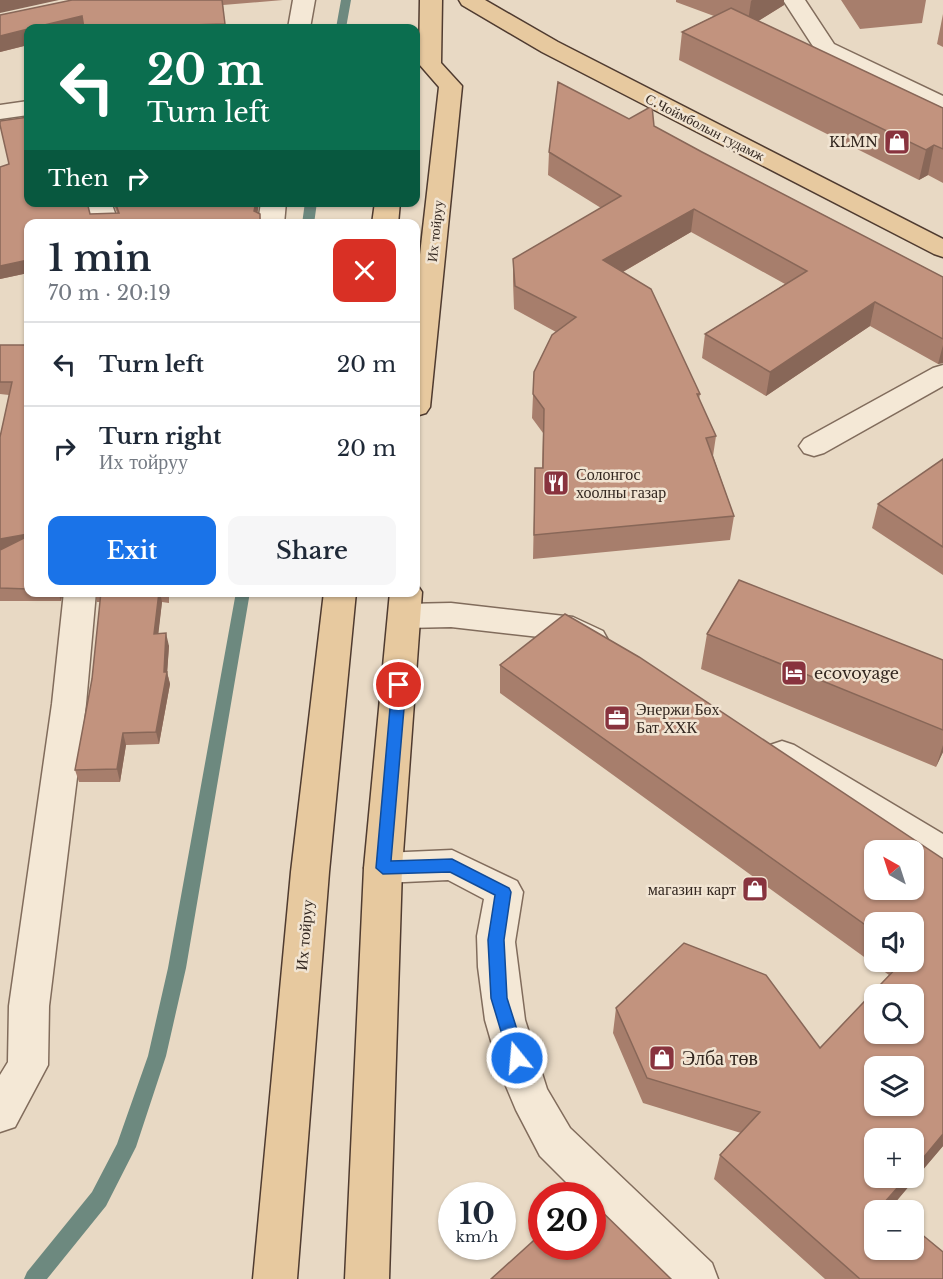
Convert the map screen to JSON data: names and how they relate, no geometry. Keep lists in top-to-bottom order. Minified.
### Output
{"streets":{"main road":["С.Чоймболын гудамж","Их тойруу"]},"places":{"shop":["KLMN","магазин карт","Элба төв"],"restaurant":["Солонгос хоолны газар"],"hotel":["ecovoyage"],"office":["Энержи Бөх Бат ХХК"]},"north":"top left","page":{"turn":["20 m","Turn left"],"then":"Then","heading":["1 min","70 m · 20:19"],"list":[{"name":"Turn left","value":"20 m"},{"name":"Turn right","note":"Их тойруу","value":"20 m"}],"buttons":["Exit","Share"],"map_buttons":["+","−"],"speed":"10 km/h","limit":"20"}}
